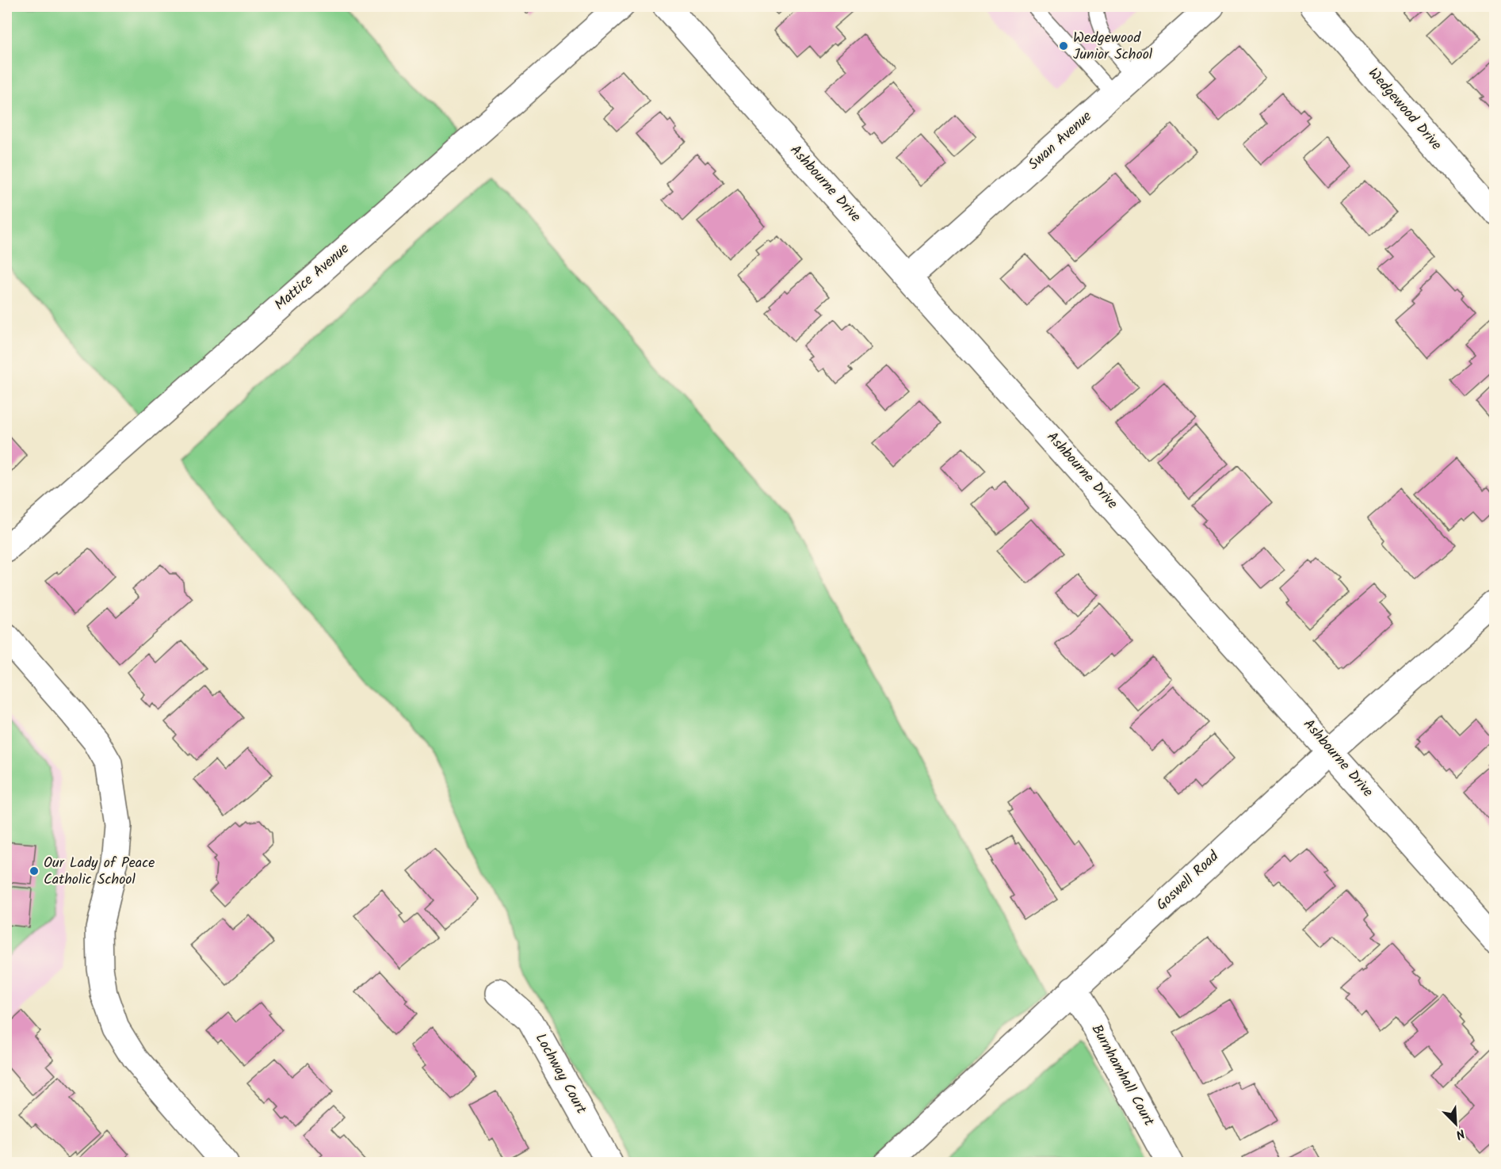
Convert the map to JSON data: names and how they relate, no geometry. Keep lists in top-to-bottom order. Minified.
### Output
{"streets":{"street":["Wedgewood Drive","Swan Avenue","Ashbourne Drive","Mattice Avenue","Goswell Road","Lochway Court","Burnhamhall Court"]},"crossings":[["Swan Avenue","Ashbourne Drive"],["Ashbourne Drive","Goswell Road"],["Goswell Road","Burnhamhall Court"]],"places":["Wedgewood Junior School","Our Lady of Peace Catholic School"],"north":"bottom right"}
